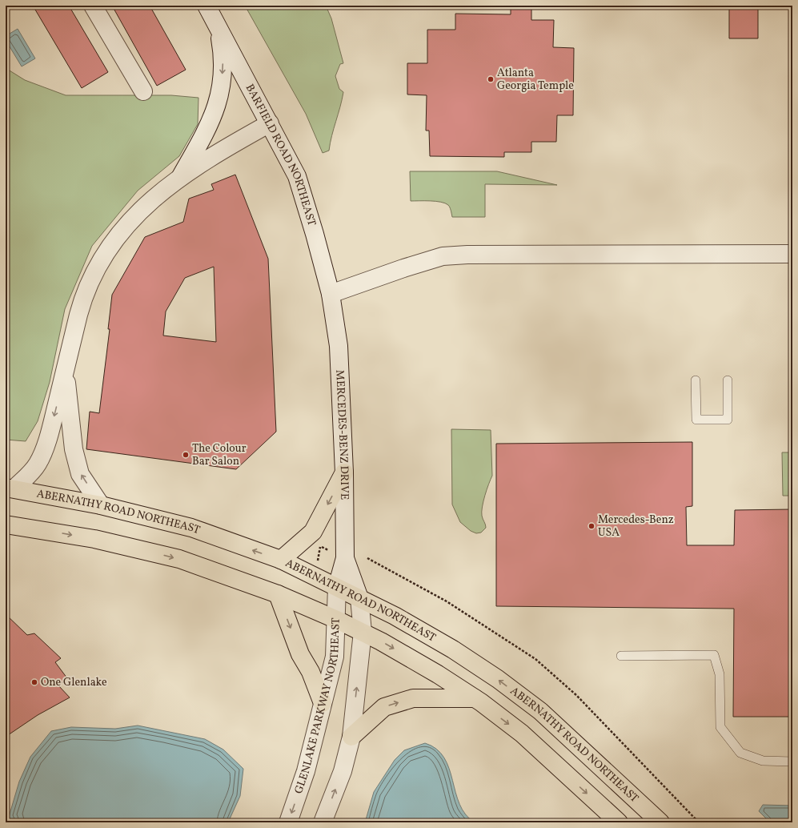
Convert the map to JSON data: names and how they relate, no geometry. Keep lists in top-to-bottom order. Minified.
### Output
{"streets":{"main road":["ABERNATHY ROAD NORTHEAST"],"street":["BARFIELD ROAD NORTHEAST","MERCEDES-BENZ DRIVE","GLENLAKE PARKWAY NORTHEAST"]},"crossings":[["BARFIELD ROAD NORTHEAST","MERCEDES-BENZ DRIVE"],["MERCEDES-BENZ DRIVE","ABERNATHY ROAD NORTHEAST"],["MERCEDES-BENZ DRIVE","GLENLAKE PARKWAY NORTHEAST"],["ABERNATHY ROAD NORTHEAST","GLENLAKE PARKWAY NORTHEAST"]],"places":["Atlanta Georgia Temple","The Colour Bar Salon","Mercedes-Benz USA","One Glenlake"]}
